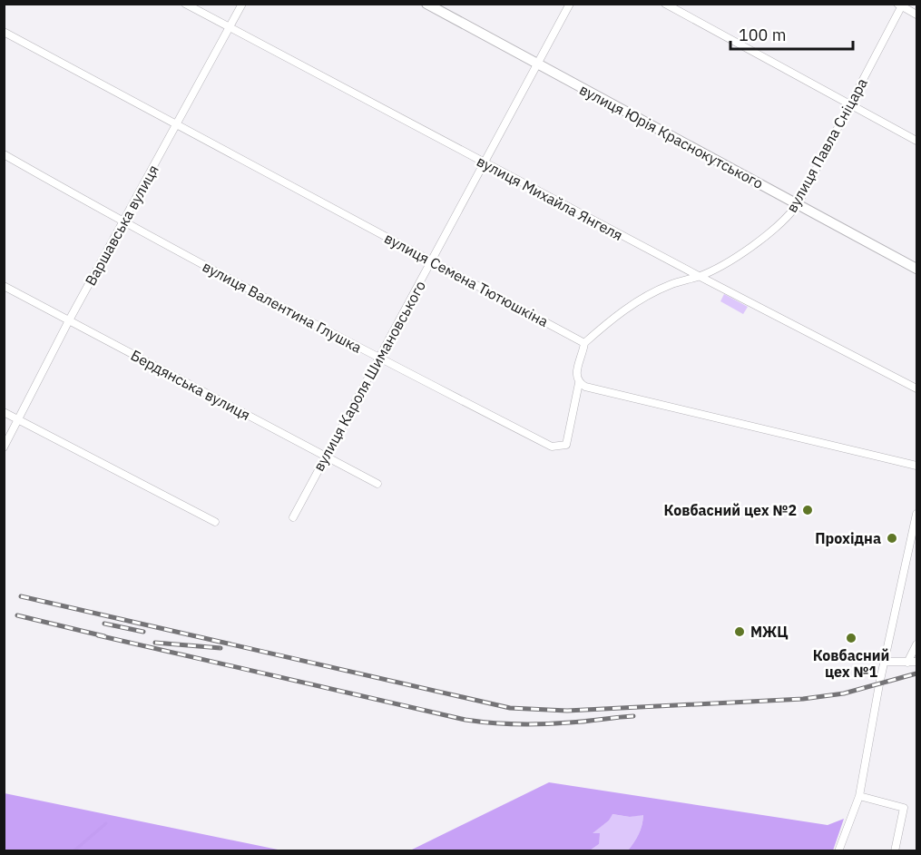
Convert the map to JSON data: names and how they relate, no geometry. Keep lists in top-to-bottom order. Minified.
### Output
{"streets":{"street":["вулиця Юрія Краснокутського","вулиця Павла Сніцара","вулиця Михайла Янгеля","Варшавська вулиця","вулиця Семена Тютюшкіна","вулиця Валентина Глушка","вулиця Кароля Шимановського","Бердянська вулиця"]},"crossings":[["вулиця Юрія Краснокутського","вулиця Павла Сніцара"],["вулиця Юрія Краснокутського","вулиця Кароля Шимановського"],["вулиця Павла Сніцара","вулиця Михайла Янгеля"],["вулиця Павла Сніцара","вулиця Семена Тютюшкіна"],["вулиця Михайла Янгеля","Варшавська вулиця"],["вулиця Михайла Янгеля","вулиця Кароля Шимановського"],["Варшавська вулиця","вулиця Семена Тютюшкіна"],["Варшавська вулиця","вулиця Валентина Глушка"],["Варшавська вулиця","Бердянська вулиця"],["вулиця Семена Тютюшкіна","вулиця Кароля Шимановського"],["вулиця Валентина Глушка","вулиця Кароля Шимановського"],["вулиця Кароля Шимановського","Бердянська вулиця"]],"places":["Ковбасний цех №2","Прохідна","МЖЦ","Ковбасний цех №1"],"scale_bar":"100 m"}
